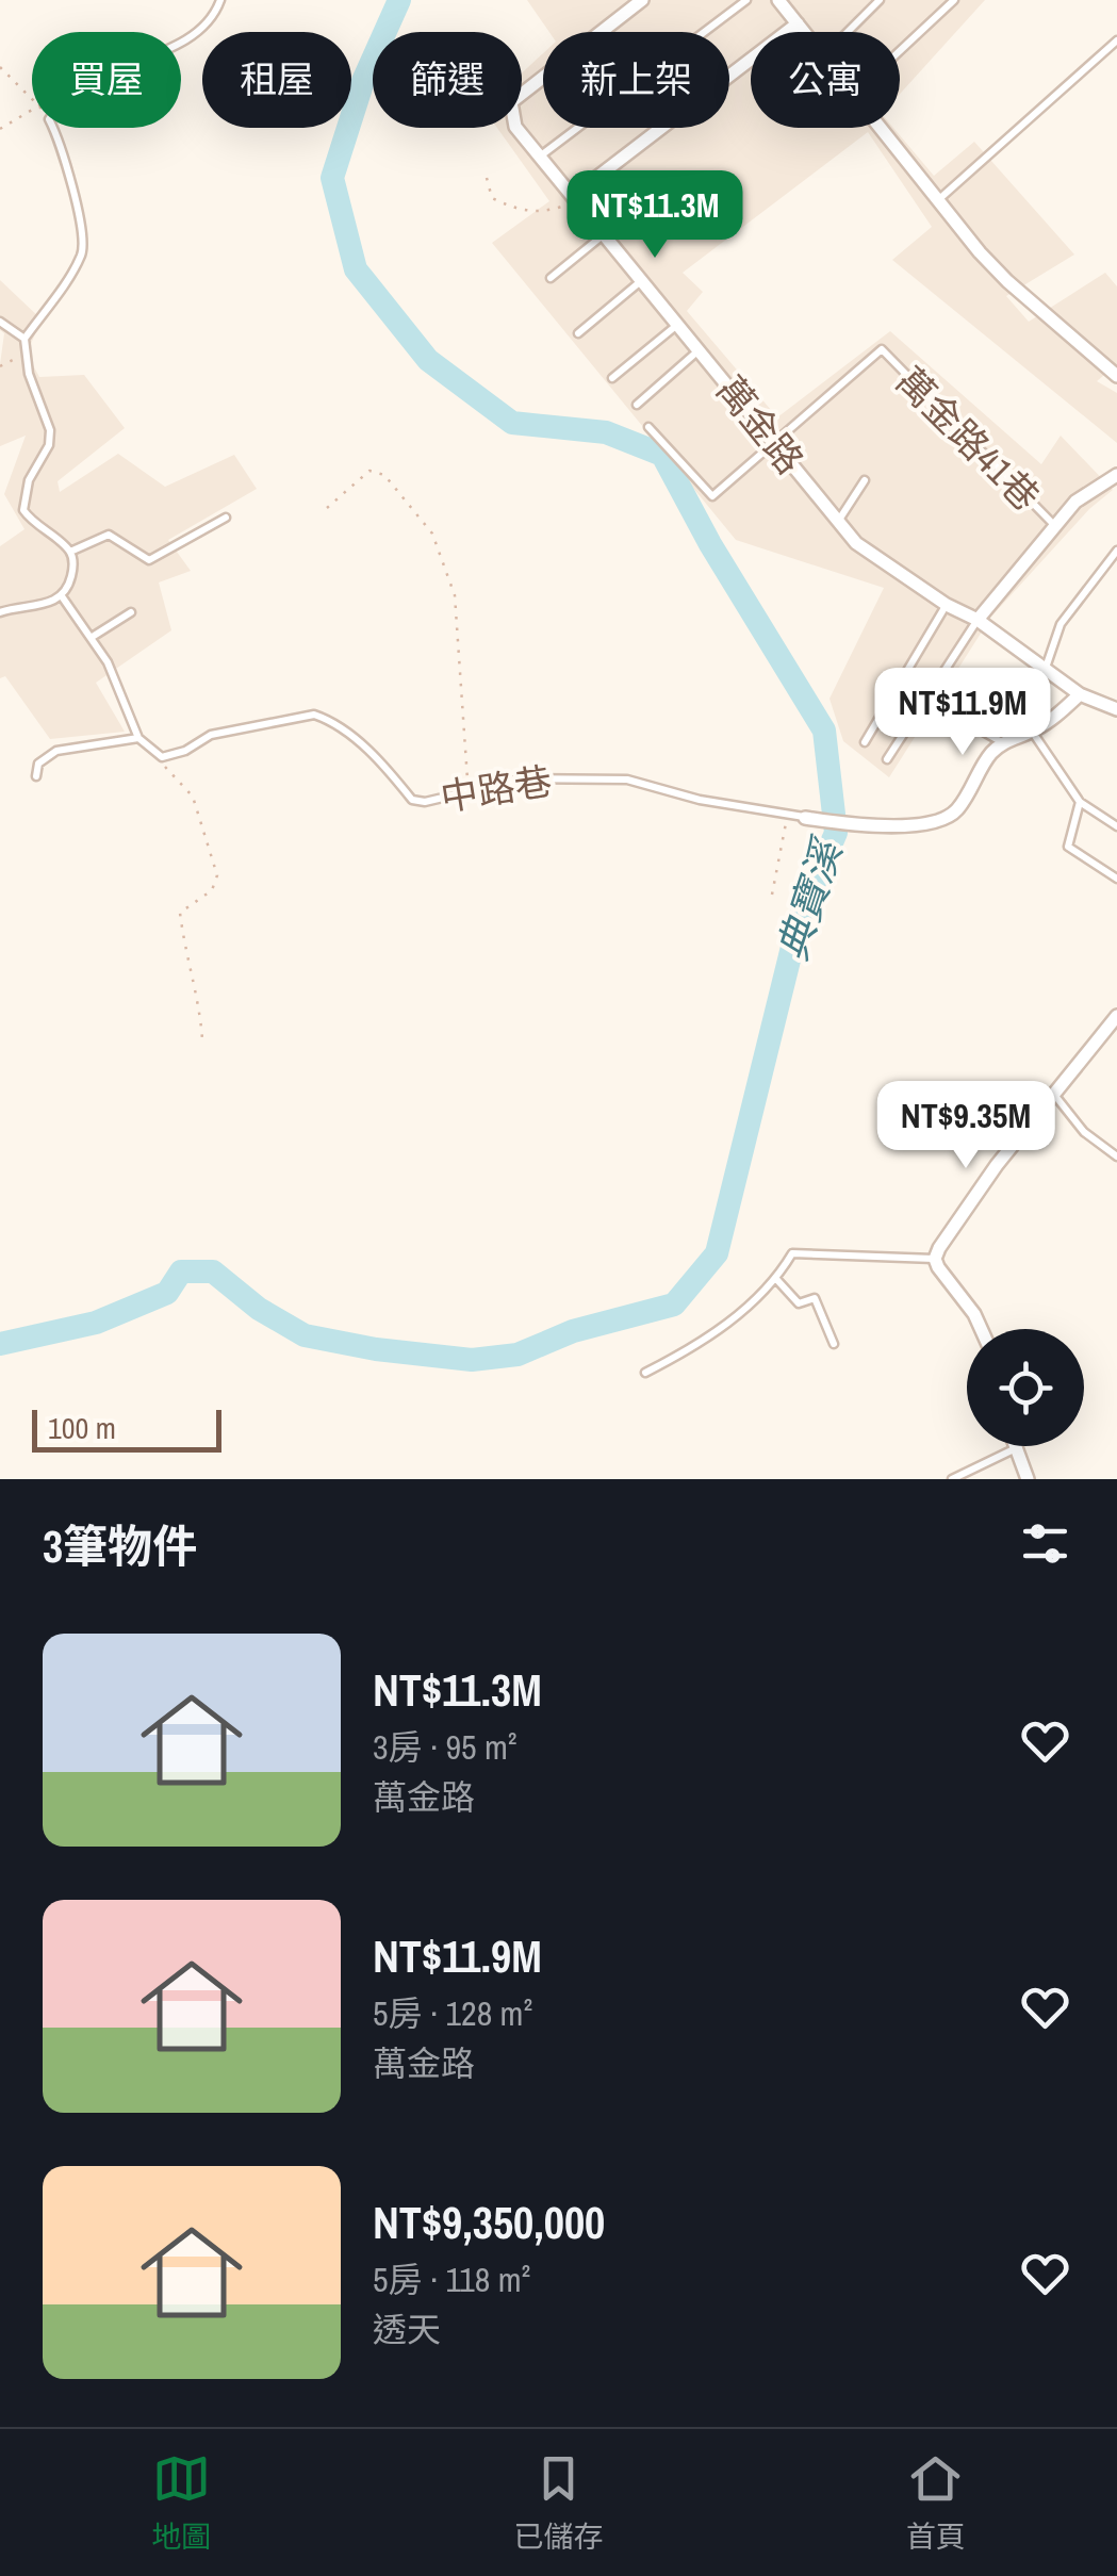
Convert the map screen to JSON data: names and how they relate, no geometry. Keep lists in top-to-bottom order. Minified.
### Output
{"streets":{"street":["萬金路"],"lane":["萬金路41巷","中路巷"]},"crossings":[["萬金路","萬金路41巷"]],"water":["典寶溪"],"scale_bar":"100 m","page":{"chip":["買屋","租屋","篩選","新上架","公寓"],"price":["NT$11.3M","NT$11.9M","NT$9.35M"],"scale":"100 m","heading":"3筆物件","list":[{"name":"NT$11.3M","note":"3房 · 95 m² · 萬金路"},{"name":"NT$11.9M","note":"5房 · 128 m² · 萬金路"},{"name":"NT$9,350,000","note":"5房 · 118 m² · 透天"}],"tabs":["地圖","已儲存","首頁"]}}
